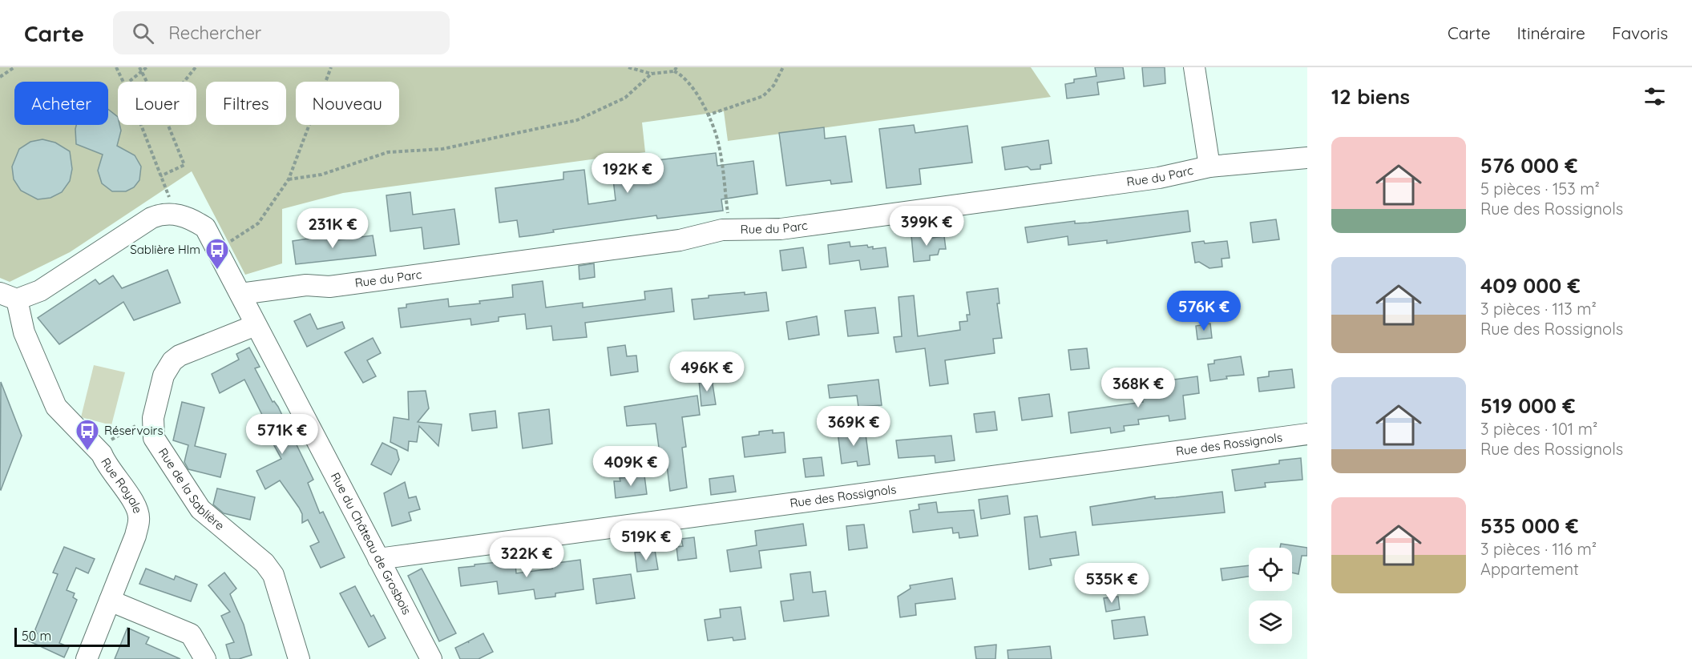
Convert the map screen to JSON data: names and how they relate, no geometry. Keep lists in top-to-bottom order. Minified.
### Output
{"streets":{"street":["Rue du Parc","Rue des Rossignols","Rue Royale","Rue de la Sablière","Rue du Château de Grosbois"]},"crossings":[["Rue du Parc","Rue du Château de Grosbois"],["Rue des Rossignols","Rue du Château de Grosbois"],["Rue de la Sablière","Rue du Château de Grosbois"]],"places":{"bus stop":["Sablière Hlm","Réservoirs"]},"scale_bar":"50 m","page":{"header":"Carte","search":"Rechercher","nav":["Carte","Itinéraire","Favoris"],"heading":"12 biens","chip":["Acheter","Louer","Filtres","Nouveau"],"list":[{"name":"576 000 €","note":"5 pièces · 153 m² · Rue des Rossignols"},{"name":"409 000 €","note":"3 pièces · 113 m² · Rue des Rossignols"},{"name":"519 000 €","note":"3 pièces · 101 m² · Rue des Rossignols"},{"name":"535 000 €","note":"3 pièces · 116 m² · Appartement"}],"price":["192K €","399K €","231K €","576K €","496K €","368K €","369K €","571K €","409K €","519K €","322K €","535K €"],"scale":"50 m"}}
